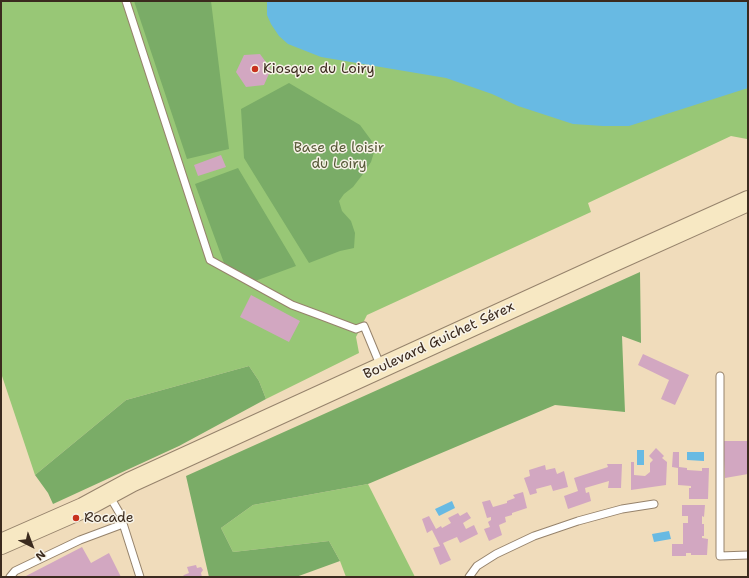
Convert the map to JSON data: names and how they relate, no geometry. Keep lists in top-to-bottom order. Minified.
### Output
{"streets":{"main road":["Boulevard Guichet Sérex"]},"parks":["Base de loisir du Loiry"],"places":["Kiosque du Loiry","Rocade"],"north":"bottom right"}
